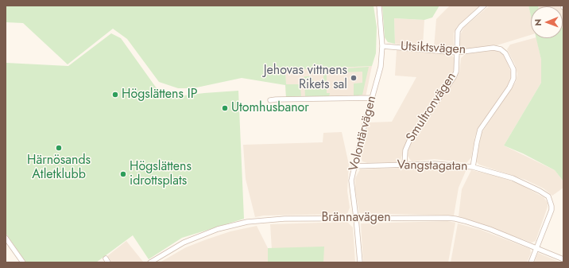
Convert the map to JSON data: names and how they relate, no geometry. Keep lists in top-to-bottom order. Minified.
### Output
{"streets":{"street":["Utsiktsvägen","Smultronvägen","Volontärvägen","Vangstagatan","Brännavägen"]},"crossings":[["Utsiktsvägen","Smultronvägen"],["Utsiktsvägen","Volontärvägen"],["Utsiktsvägen","Vangstagatan"],["Smultronvägen","Vangstagatan"],["Volontärvägen","Vangstagatan"],["Volontärvägen","Brännavägen"],["Vangstagatan","Brännavägen"]],"places":["Jehovas vittnens Rikets sal","Högslättens IP","Utomhusbanor","Härnösands Atletklubb","Högslättens idrottsplats"],"north":"left"}
